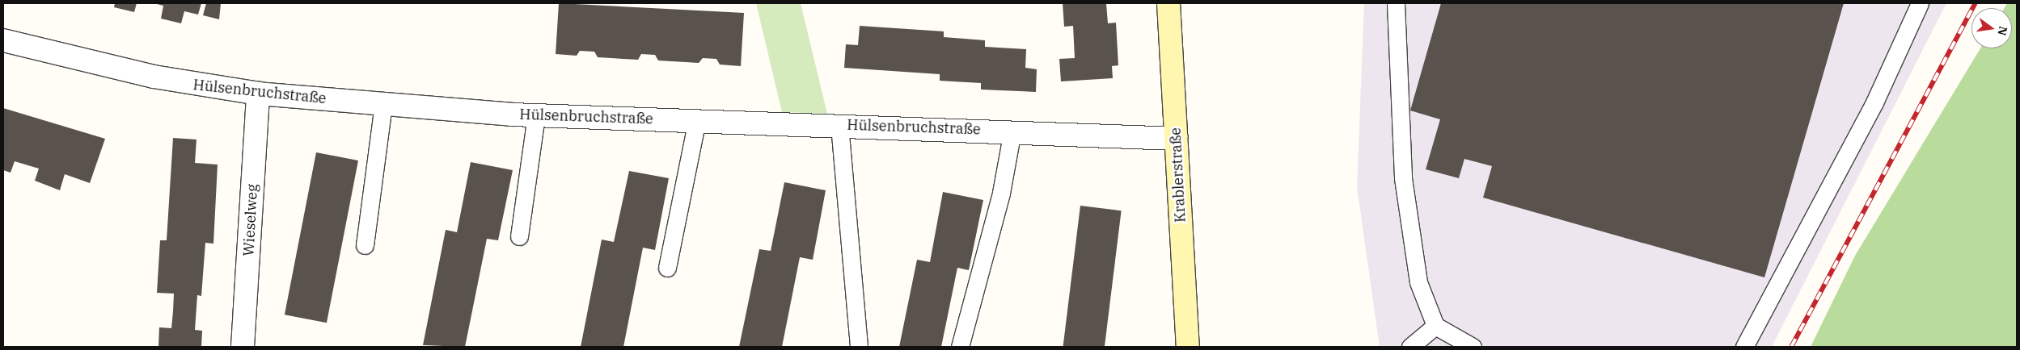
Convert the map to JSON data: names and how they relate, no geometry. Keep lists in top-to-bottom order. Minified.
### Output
{"streets":{"street":["Hülsenbruchstraße","Krablerstraße","Wieselweg"]},"crossings":[["Hülsenbruchstraße","Krablerstraße"],["Hülsenbruchstraße","Wieselweg"]],"north":"right"}
